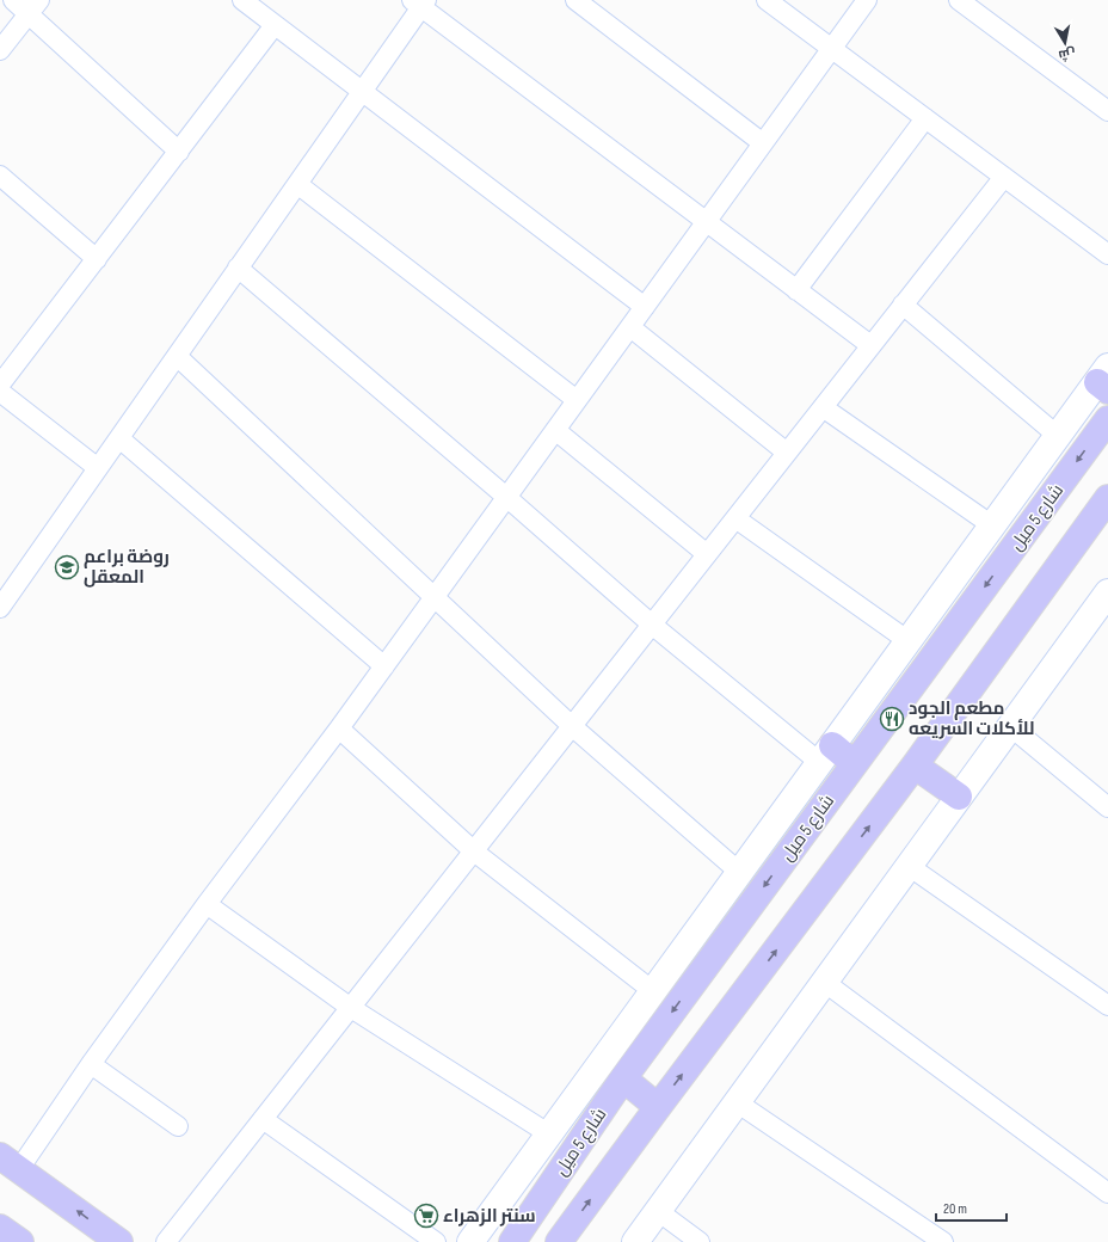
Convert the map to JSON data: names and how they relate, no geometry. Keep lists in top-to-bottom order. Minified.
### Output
{"streets":{"main road":["شارع 5 ميل"]},"places":{"school or university":["روضة براعم المعقل"],"restaurant":["مطعم الجود للأكلات السريعه"],"supermarket":["سنتر الزهراء"]},"scale_bar":"20 m","north":"bottom"}
